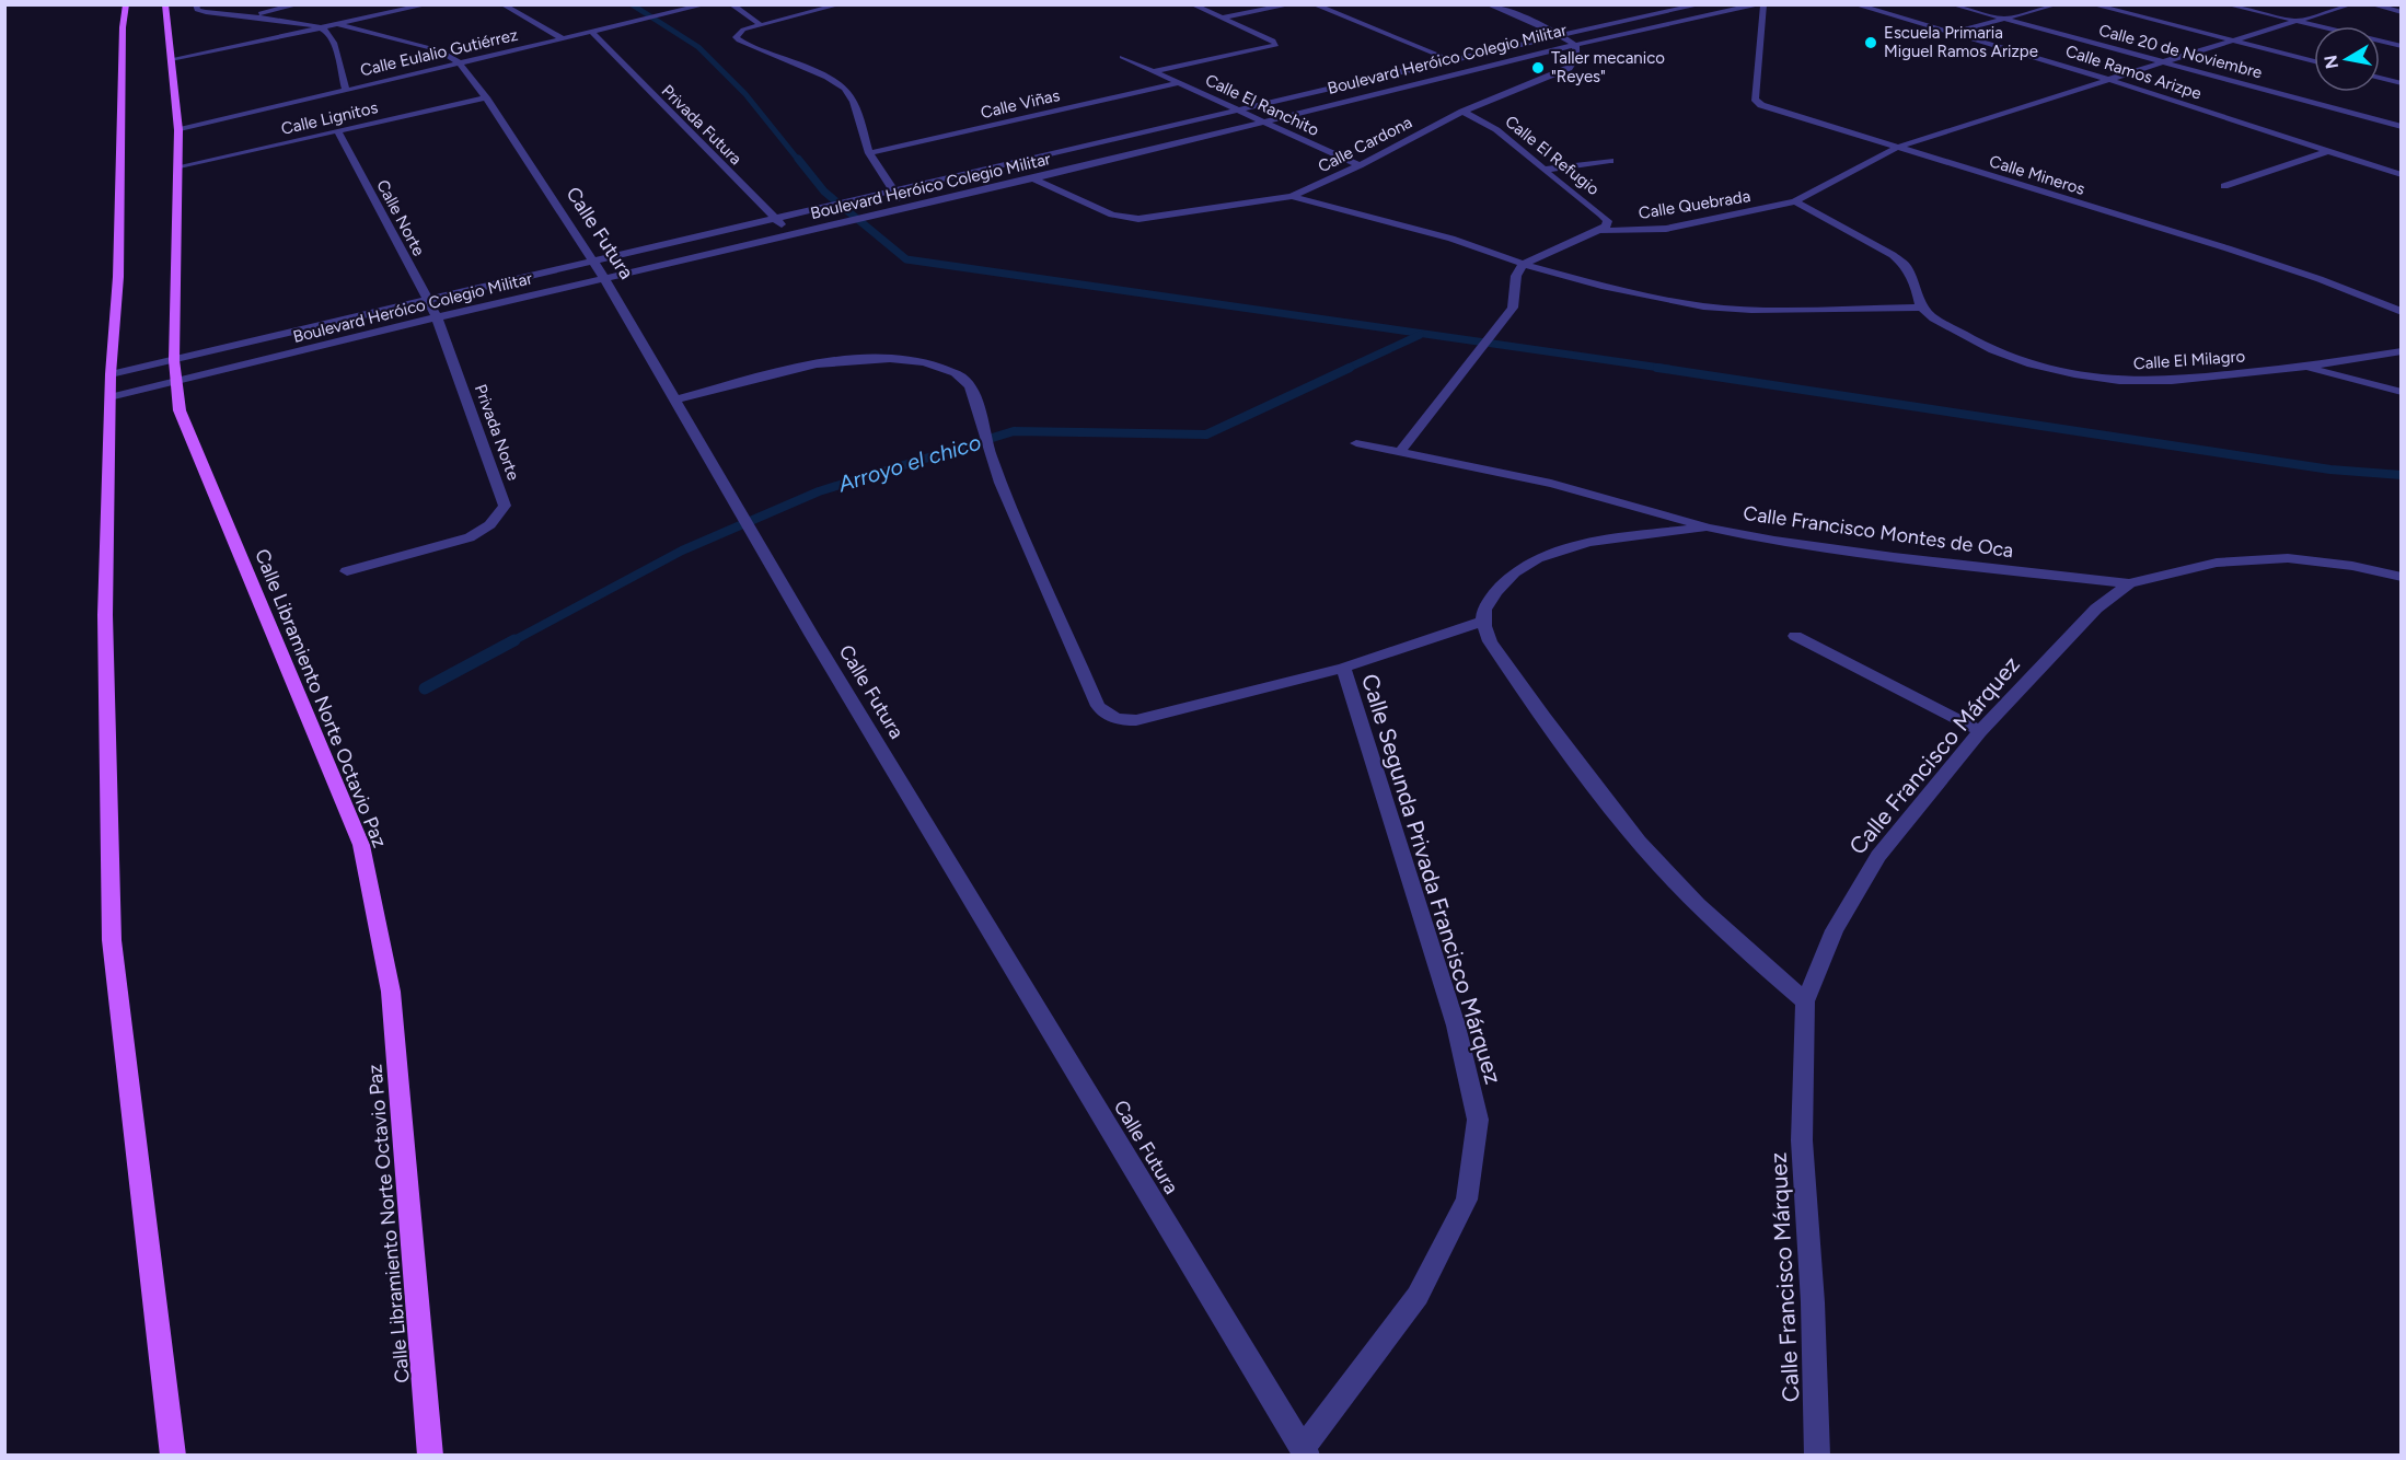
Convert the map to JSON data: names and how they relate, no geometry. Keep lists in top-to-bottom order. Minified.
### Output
{"streets":{"main road":["Calle Libramiento Norte Octavio Paz"],"street":["Calle 20 de Noviembre","Calle Eulalio Gutiérrez","Boulevard Heróico Colegio Militar","Calle Ramos Arizpe","Calle Viñas","Calle El Ranchito","Calle Lignitos","Privada Futura","Calle Cardona","Calle El Refugio","Calle Mineros","Calle Quebrada","Calle Norte","Calle Futura","Calle El Milagro","Privada Norte","Calle Francisco Montes de Oca","Calle Francisco Márquez","Calle Segunda Privada Francisco Márquez"]},"crossings":[["Calle 20 de Noviembre","Calle Quebrada"],["Calle Eulalio Gutiérrez","Privada Futura"],["Calle Eulalio Gutiérrez","Calle Futura"],["Calle Eulalio Gutiérrez","Calle Libramiento Norte Octavio Paz"],["Boulevard Heróico Colegio Militar","Calle El Ranchito"],["Boulevard Heróico Colegio Militar","Privada Futura"],["Boulevard Heróico Colegio Militar","Calle Cardona"],["Boulevard Heróico Colegio Militar","Calle Mineros"],["Boulevard Heróico Colegio Militar","Calle Norte"],["Boulevard Heróico Colegio Militar","Calle Futura"],["Boulevard Heróico Colegio Militar","Privada Norte"],["Boulevard Heróico Colegio Militar","Calle Libramiento Norte Octavio Paz"],["Calle Ramos Arizpe","Calle Quebrada"],["Calle Viñas","Calle El Ranchito"],["Calle El Ranchito","Calle Cardona"],["Calle Lignitos","Calle Norte"],["Calle Lignitos","Calle Futura"],["Calle Lignitos","Calle Libramiento Norte Octavio Paz"],["Calle Cardona","Calle El Refugio"],["Calle El Refugio","Calle Quebrada"],["Calle Mineros","Calle Quebrada"],["Calle Norte","Privada Norte"],["Calle Futura","Calle Segunda Privada Francisco Márquez"],["Calle Francisco Montes de Oca","Calle Francisco Márquez"]],"water":["Arroyo el chico"],"places":["Escuela Primaria Miguel Ramos Arizpe","Taller mecanico \"Reyes\""],"north":"left"}
